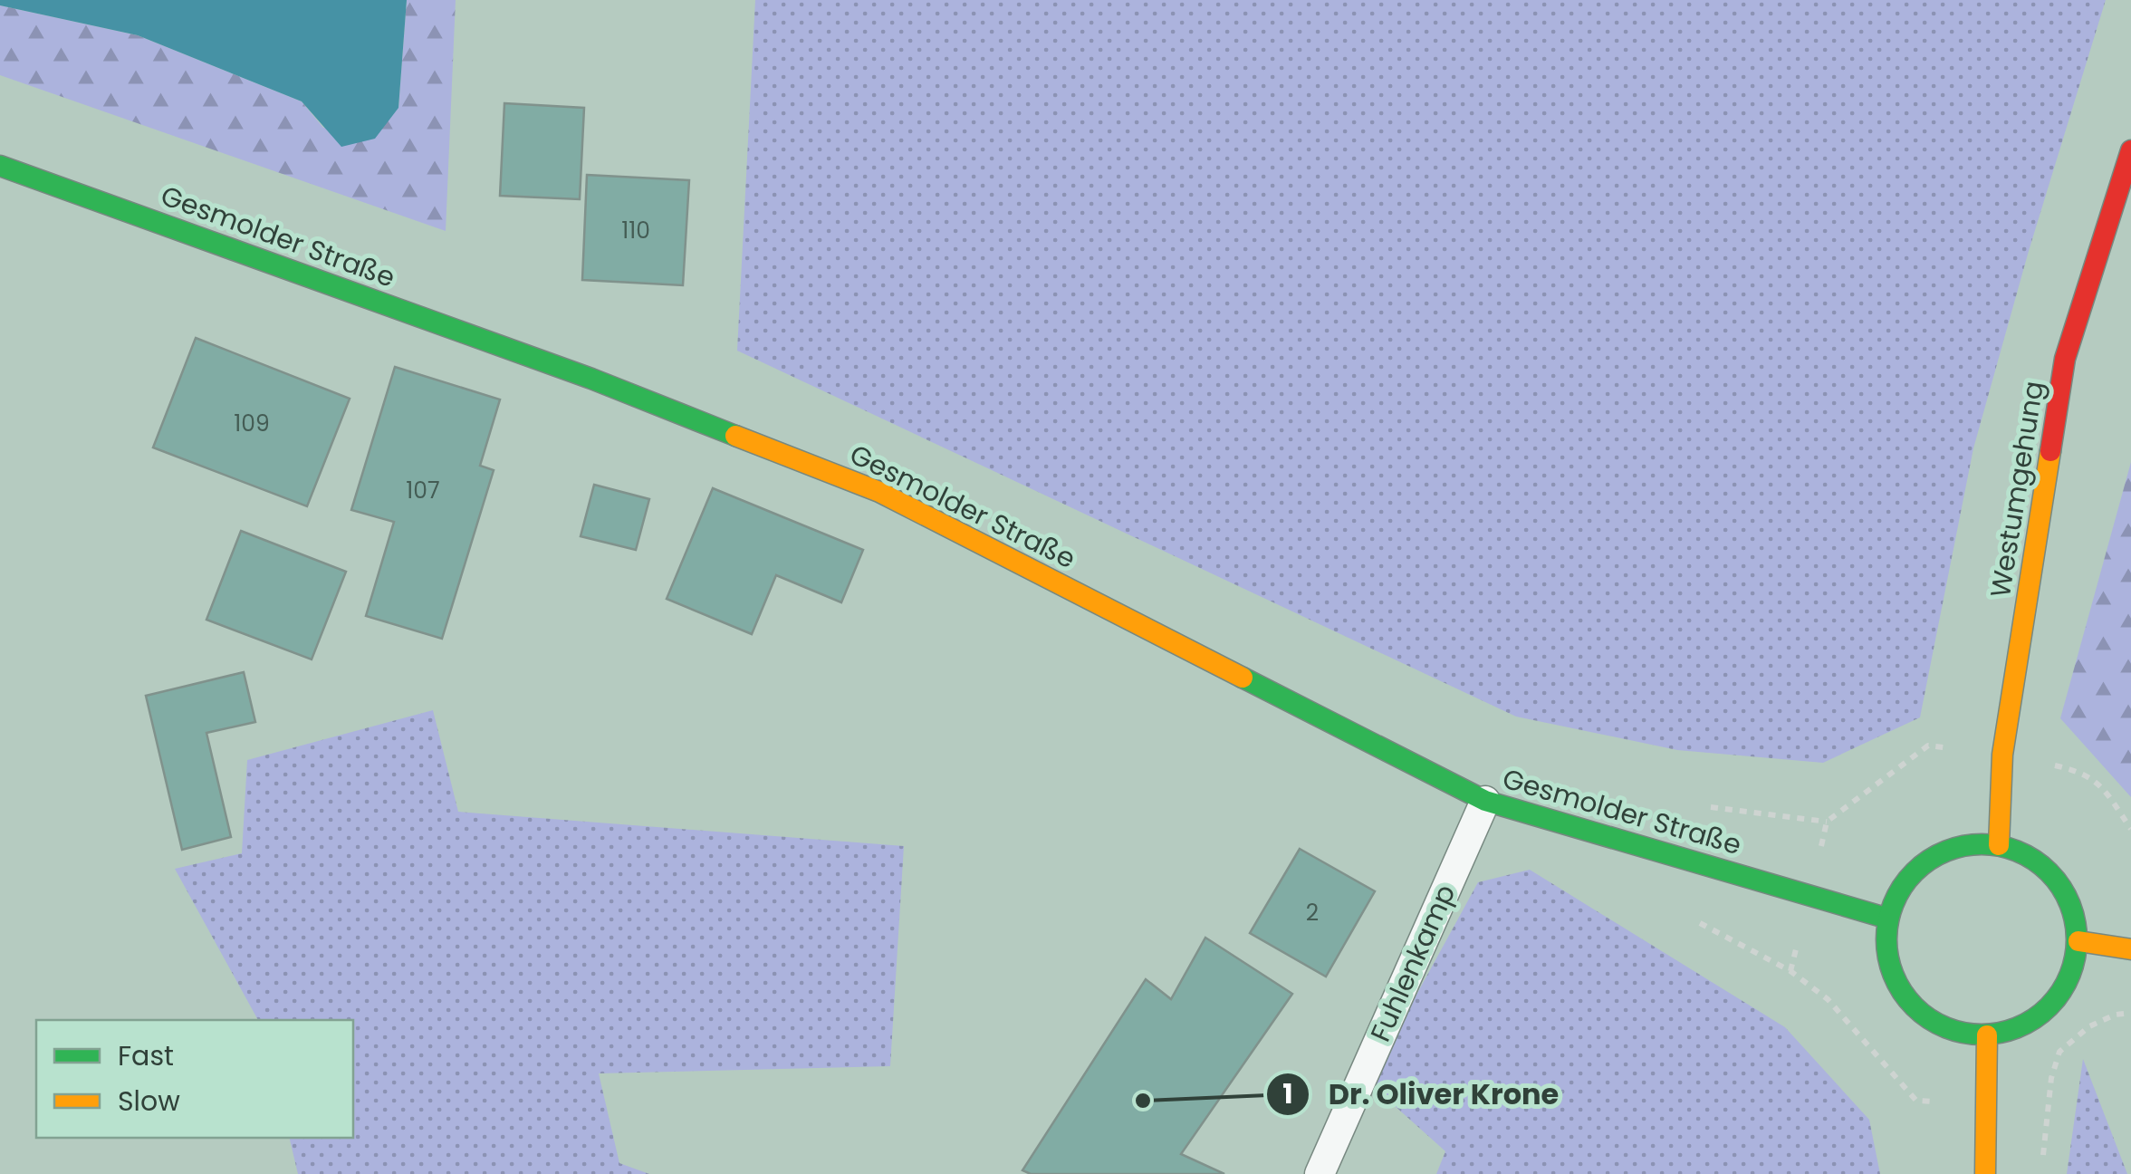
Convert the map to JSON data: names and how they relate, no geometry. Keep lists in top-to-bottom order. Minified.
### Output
{"streets":{"street":["Gesmolder Straße","Westumgehung"],"lane":["Fuhlenkamp"]},"crossings":[["Gesmolder Straße","Westumgehung"],["Gesmolder Straße","Fuhlenkamp"]],"places":["Dr. Oliver Krone"],"house_numbers":["110","109","107","2"],"legend":["Fast","Slow"]}
